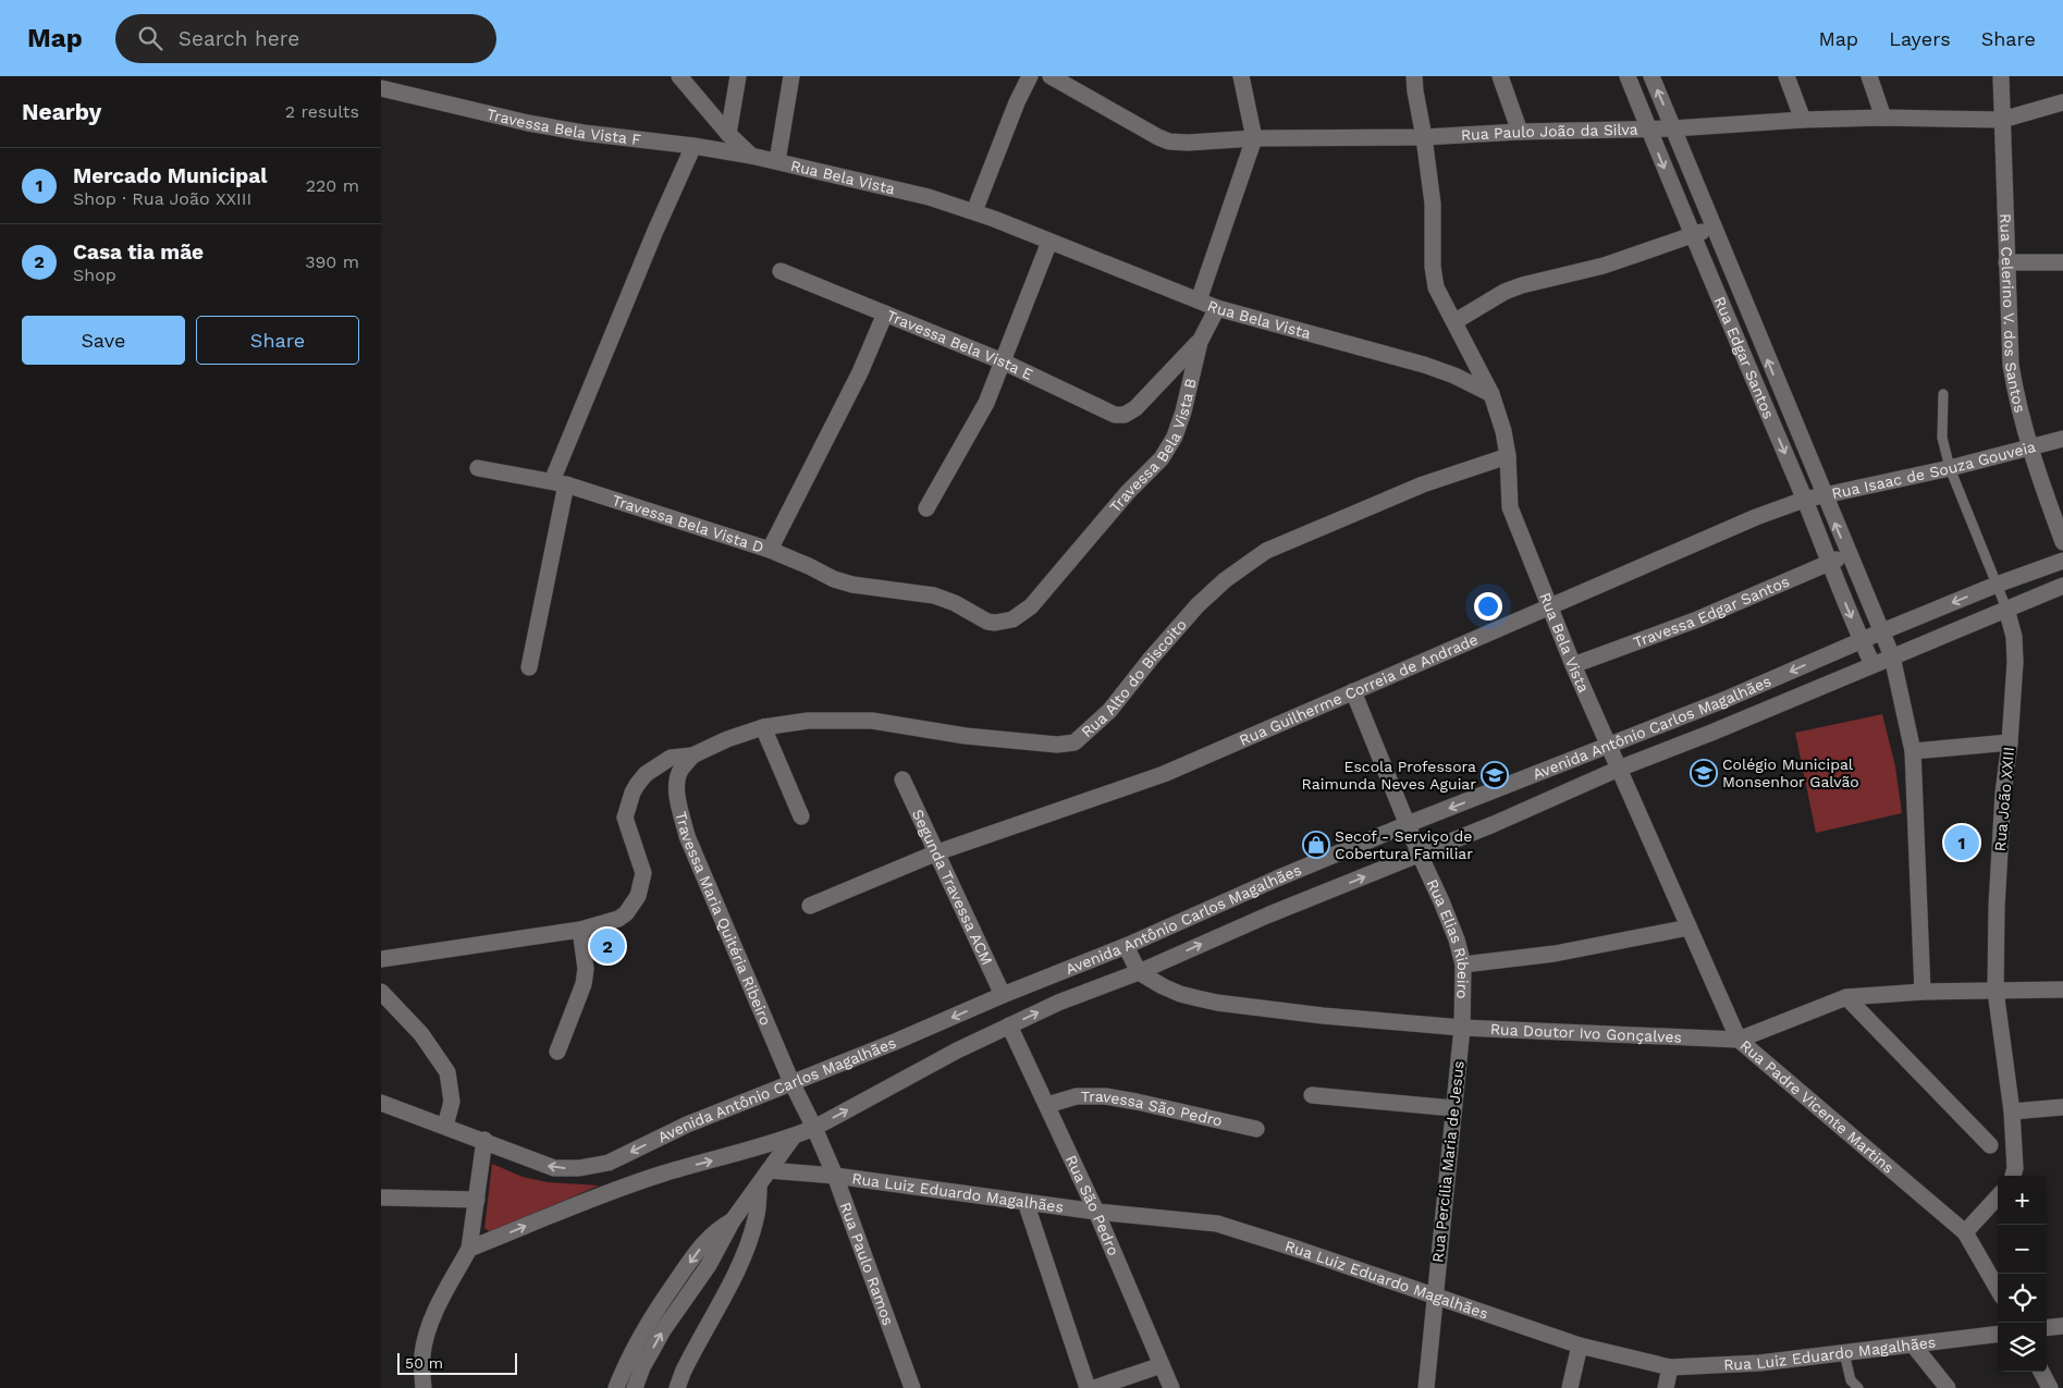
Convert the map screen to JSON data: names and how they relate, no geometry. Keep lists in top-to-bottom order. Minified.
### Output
{"streets":{"street":["Travessa Bela Vista F","Rua Paulo João da Silva","Rua Bela Vista","Rua Celerino V. dos Santos","Travessa Bela Vista E","Rua Edgar Santos","Travessa Bela Vista B","Rua Isaac de Souza Gouveia","Travessa Bela Vista D","Travessa Edgar Santos","Rua Alto do Biscoito","Rua Guilherme Correia de Andrade","Avenida Antônio Carlos Magalhães","Rua João XXIII","Segunda Travessa ACM","Travessa Maria Quitéria Ribeiro","Rua Elias Ribeiro","Rua Doutor Ivo Gonçalves","Rua Padre Vicente Martins","Travessa São Pedro","Rua Percília Maria de Jesus","Rua Luiz Eduardo Magalhães","Rua São Pedro","Rua Paulo Ramos"]},"crossings":[["Travessa Bela Vista F","Rua Bela Vista"],["Rua Paulo João da Silva","Rua Celerino V. dos Santos"],["Rua Paulo João da Silva","Rua Edgar Santos"],["Rua Bela Vista","Travessa Bela Vista B"],["Rua Bela Vista","Travessa Edgar Santos"],["Rua Bela Vista","Rua Alto do Biscoito"],["Rua Bela Vista","Rua Guilherme Correia de Andrade"],["Rua Bela Vista","Avenida Antônio Carlos Magalhães"],["Rua Bela Vista","Rua Padre Vicente Martins"],["Rua Celerino V. dos Santos","Rua Isaac de Souza Gouveia"],["Travessa Bela Vista E","Travessa Bela Vista B"],["Travessa Bela Vista E","Travessa Bela Vista D"],["Rua Edgar Santos","Rua Isaac de Souza Gouveia"],["Rua Edgar Santos","Travessa Edgar Santos"],["Rua Edgar Santos","Rua Guilherme Correia de Andrade"],["Rua Edgar Santos","Avenida Antônio Carlos Magalhães"],["Travessa Bela Vista B","Travessa Bela Vista D"],["Rua Isaac de Souza Gouveia","Rua Guilherme Correia de Andrade"],["Rua Alto do Biscoito","Travessa Maria Quitéria Ribeiro"],["Rua Guilherme Correia de Andrade","Segunda Travessa ACM"],["Rua Guilherme Correia de Andrade","Rua Elias Ribeiro"],["Avenida Antônio Carlos Magalhães","Rua João XXIII"],["Avenida Antônio Carlos Magalhães","Segunda Travessa ACM"],["Avenida Antônio Carlos Magalhães","Travessa Maria Quitéria Ribeiro"],["Avenida Antônio Carlos Magalhães","Rua Elias Ribeiro"],["Avenida Antônio Carlos Magalhães","Rua Doutor Ivo Gonçalves"],["Avenida Antônio Carlos Magalhães","Rua Padre Vicente Martins"],["Avenida Antônio Carlos Magalhães","Rua São Pedro"],["Avenida Antônio Carlos Magalhães","Rua Paulo Ramos"],["Rua João XXIII","Rua Doutor Ivo Gonçalves"],["Travessa Maria Quitéria Ribeiro","Rua Paulo Ramos"],["Rua Elias Ribeiro","Rua Doutor Ivo Gonçalves"],["Rua Elias Ribeiro","Rua Percília Maria de Jesus"],["Rua Doutor Ivo Gonçalves","Rua Padre Vicente Martins"],["Rua Doutor Ivo Gonçalves","Rua Percília Maria de Jesus"],["Travessa São Pedro","Rua São Pedro"],["Rua Percília Maria de Jesus","Rua Luiz Eduardo Magalhães"],["Rua Luiz Eduardo Magalhães","Rua São Pedro"],["Rua Luiz Eduardo Magalhães","Rua Paulo Ramos"]],"places":{"school or university":["Colégio Municipal Monsenhor Galvão","Escola Professora Raimunda Neves Aguiar"],"shop":["Secof - Serviço de Cobertura Familiar"]},"scale_bar":"50 m","page":{"header":"Map","search":"Search here","nav":["Map","Layers","Share"],"heading":["Nearby","2 results"],"list":[{"mark":"1","name":"Mercado Municipal","note":"Shop · Rua João XXIII","value":"220 m"},{"mark":"2","name":"Casa tia mãe","note":"Shop","value":"390 m"}],"buttons":["Save","Share"],"pins":["1","2"],"map_buttons":["+","−"],"scale":"50 m"}}
